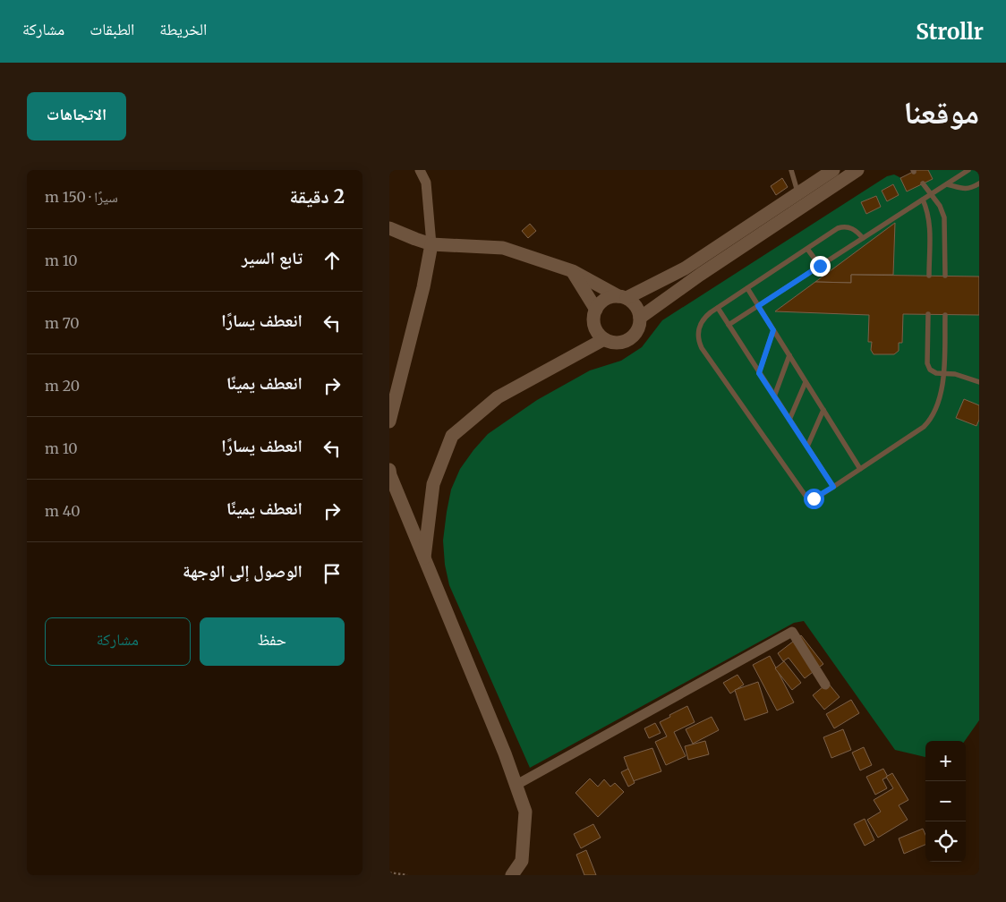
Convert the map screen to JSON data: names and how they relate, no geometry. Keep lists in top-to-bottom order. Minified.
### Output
{"page":{"header":"Strollr","nav":["الخريطة","الطبقات","مشاركة"],"title":"موقعنا","buttons":["الاتجاهات",["حفظ","مشاركة"]],"heading":["2 دقيقة","سيرًا · 150 m"],"list":[["تابع السير","10 m"],["انعطف يسارًا","70 m"],["انعطف يمينًا","20 m"],["انعطف يسارًا","10 m"],["انعطف يمينًا","40 m"],"الوصول إلى الوجهة"],"map_buttons":["+","−"]}}
